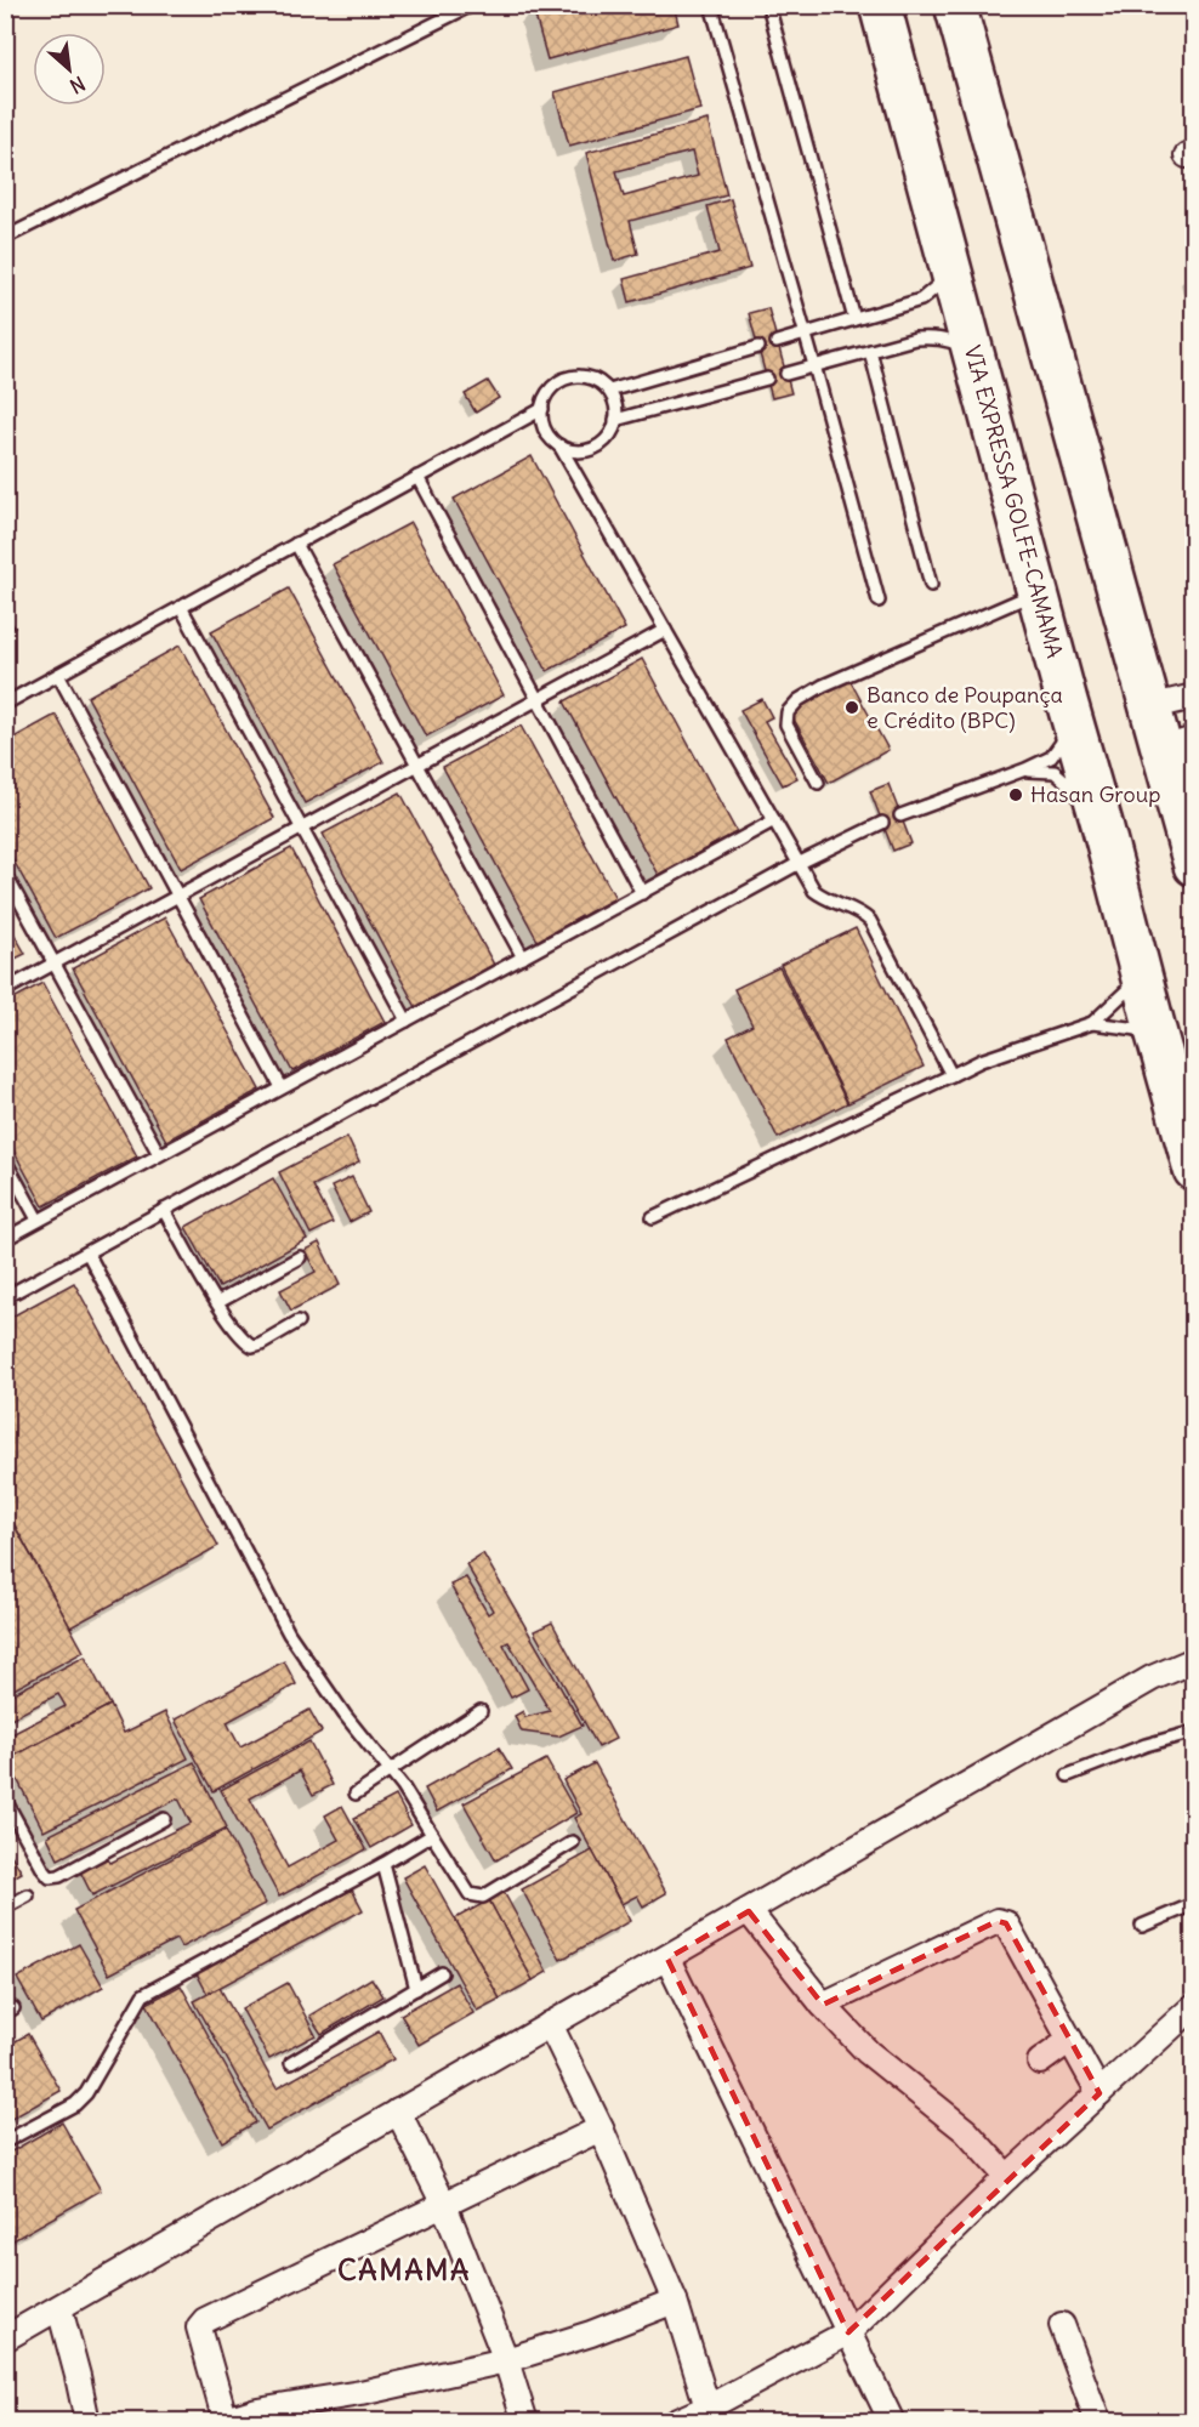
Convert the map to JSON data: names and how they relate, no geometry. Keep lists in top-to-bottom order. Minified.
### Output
{"streets":{"highway":["VIA EXPRESSA GOLFE-CAMAMA"]},"districts":["CAMAMA"],"places":["Banco de Poupança e Crédito (BPC)","Hasan Group"],"north":"bottom right"}
